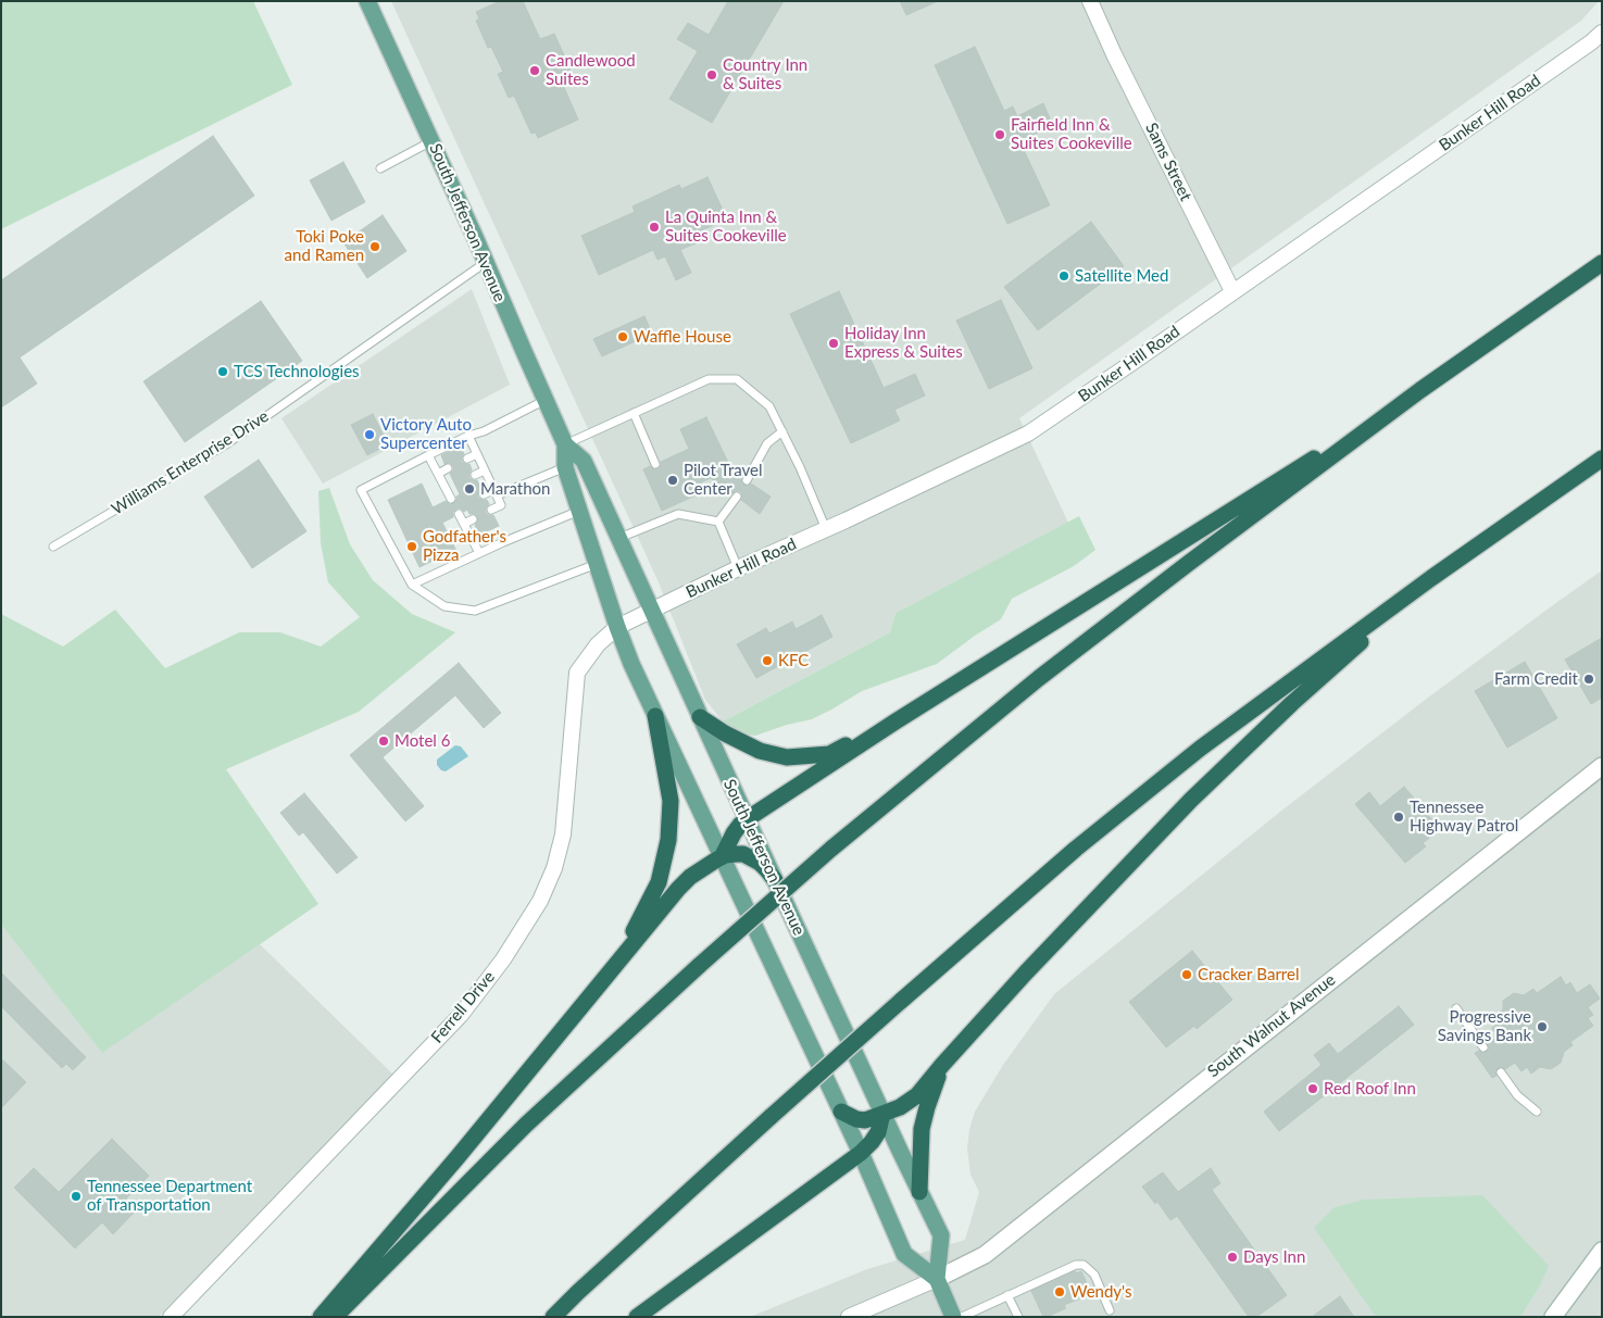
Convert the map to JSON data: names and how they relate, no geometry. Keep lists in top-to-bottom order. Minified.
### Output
{"streets":{"main road":["South Jefferson Avenue"],"street":["Bunker Hill Road","Sams Street","Ferrell Drive","South Walnut Avenue"],"lane":["Williams Enterprise Drive"]},"crossings":[["Bunker Hill Road","Sams Street"],["Bunker Hill Road","South Jefferson Avenue"],["Bunker Hill Road","Ferrell Drive"],["South Jefferson Avenue","Williams Enterprise Drive"],["South Jefferson Avenue","Ferrell Drive"],["South Jefferson Avenue","South Walnut Avenue"]],"places":["Candlewood Suites","Country Inn & Suites","Fairfield Inn & Suites Cookeville","La Quinta Inn & Suites Cookeville","Toki Poke and Ramen","Satellite Med","Waffle House","Holiday Inn Express & Suites","TCS Technologies","Victory Auto Supercenter","Pilot Travel Center","Marathon","Godfather's Pizza","KFC","Farm Credit","Motel 6","Tennessee Highway Patrol","Cracker Barrel","Progressive Savings Bank","Red Roof Inn","Tennessee Department of Transportation","Days Inn","Wendy's"]}
